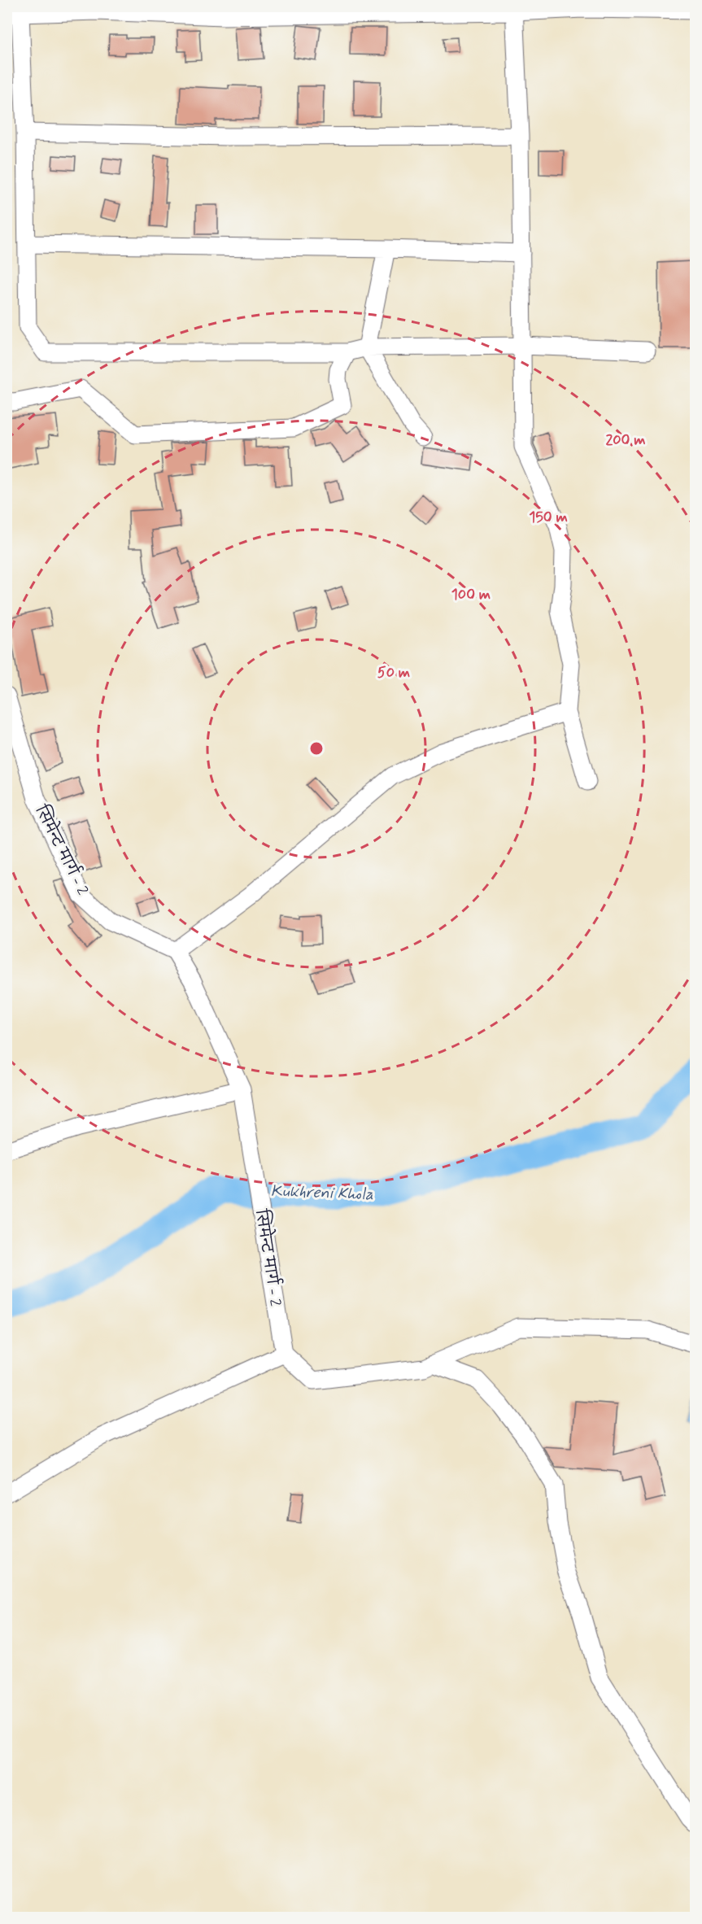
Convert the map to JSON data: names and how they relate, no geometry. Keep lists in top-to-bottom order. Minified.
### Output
{"streets":{"street":["सिमेन्ट मार्ग - 2"]},"water":["Kukhreni Khola"],"rings":["200 m","150 m","100 m","50 m"]}
